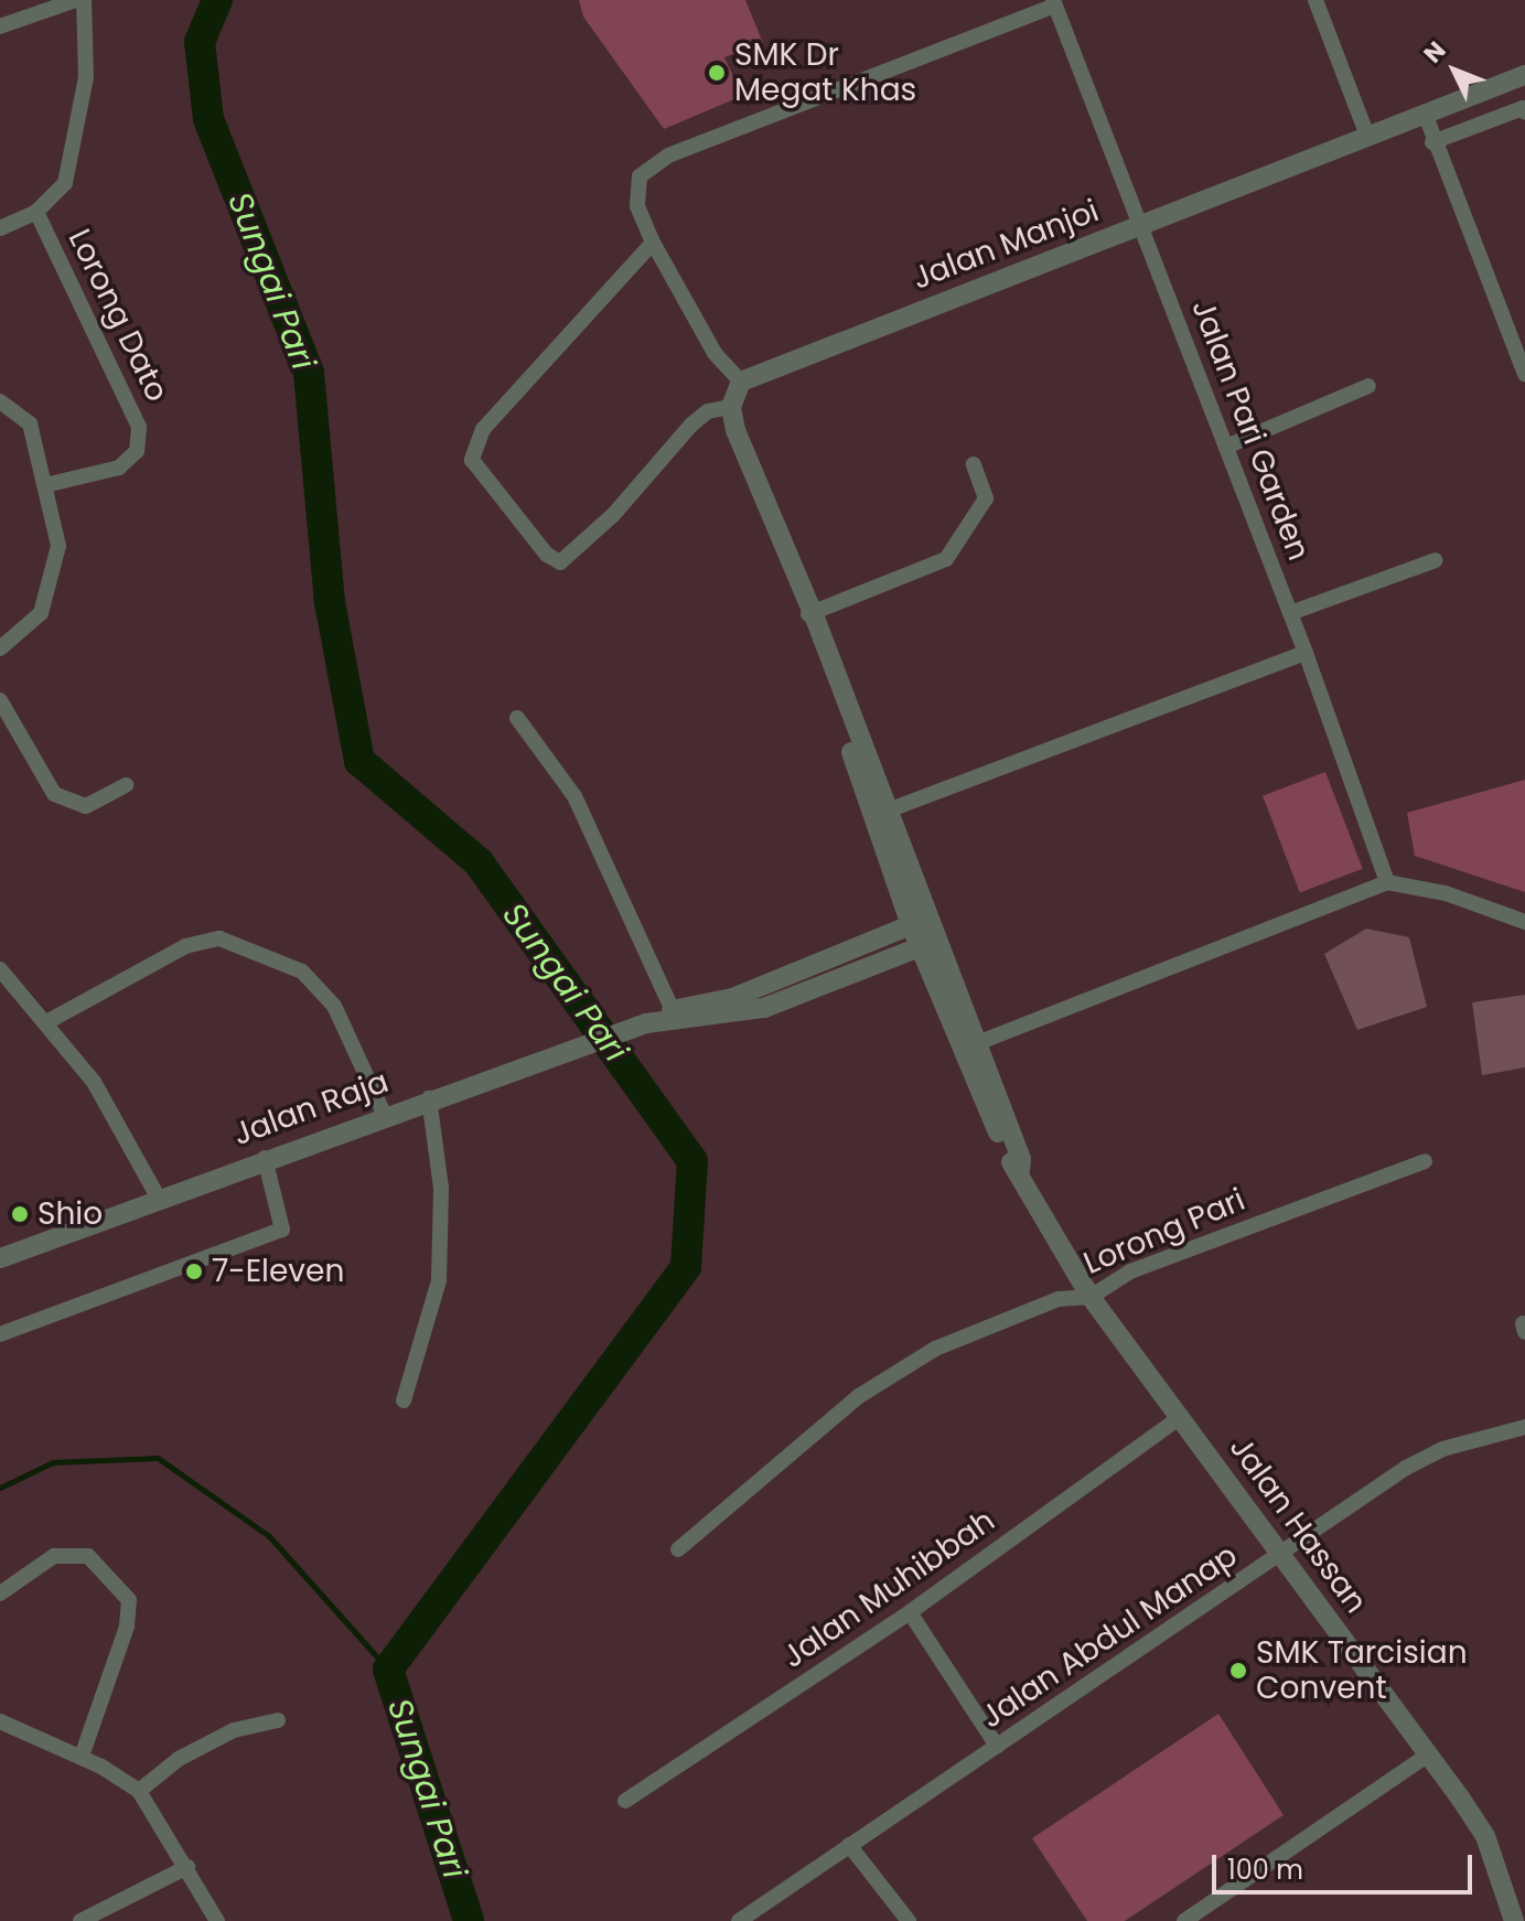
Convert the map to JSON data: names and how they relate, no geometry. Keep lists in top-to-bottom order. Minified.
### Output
{"streets":{"street":["Jalan Manjoi","Lorong Dato","Jalan Pari Garden","Jalan Raja","Lorong Pari","Jalan Hassan","Jalan Muhibbah","Jalan Abdul Manap"]},"crossings":[["Jalan Manjoi","Jalan Pari Garden"],["Jalan Raja","Jalan Hassan"],["Lorong Pari","Jalan Hassan"],["Jalan Hassan","Jalan Muhibbah"],["Jalan Hassan","Jalan Abdul Manap"]],"water":["Sungai Pari"],"places":["SMK Dr Megat Khas","Shio","7-Eleven","SMK Tarcisian Convent"],"scale_bar":"100 m","north":"top left"}
